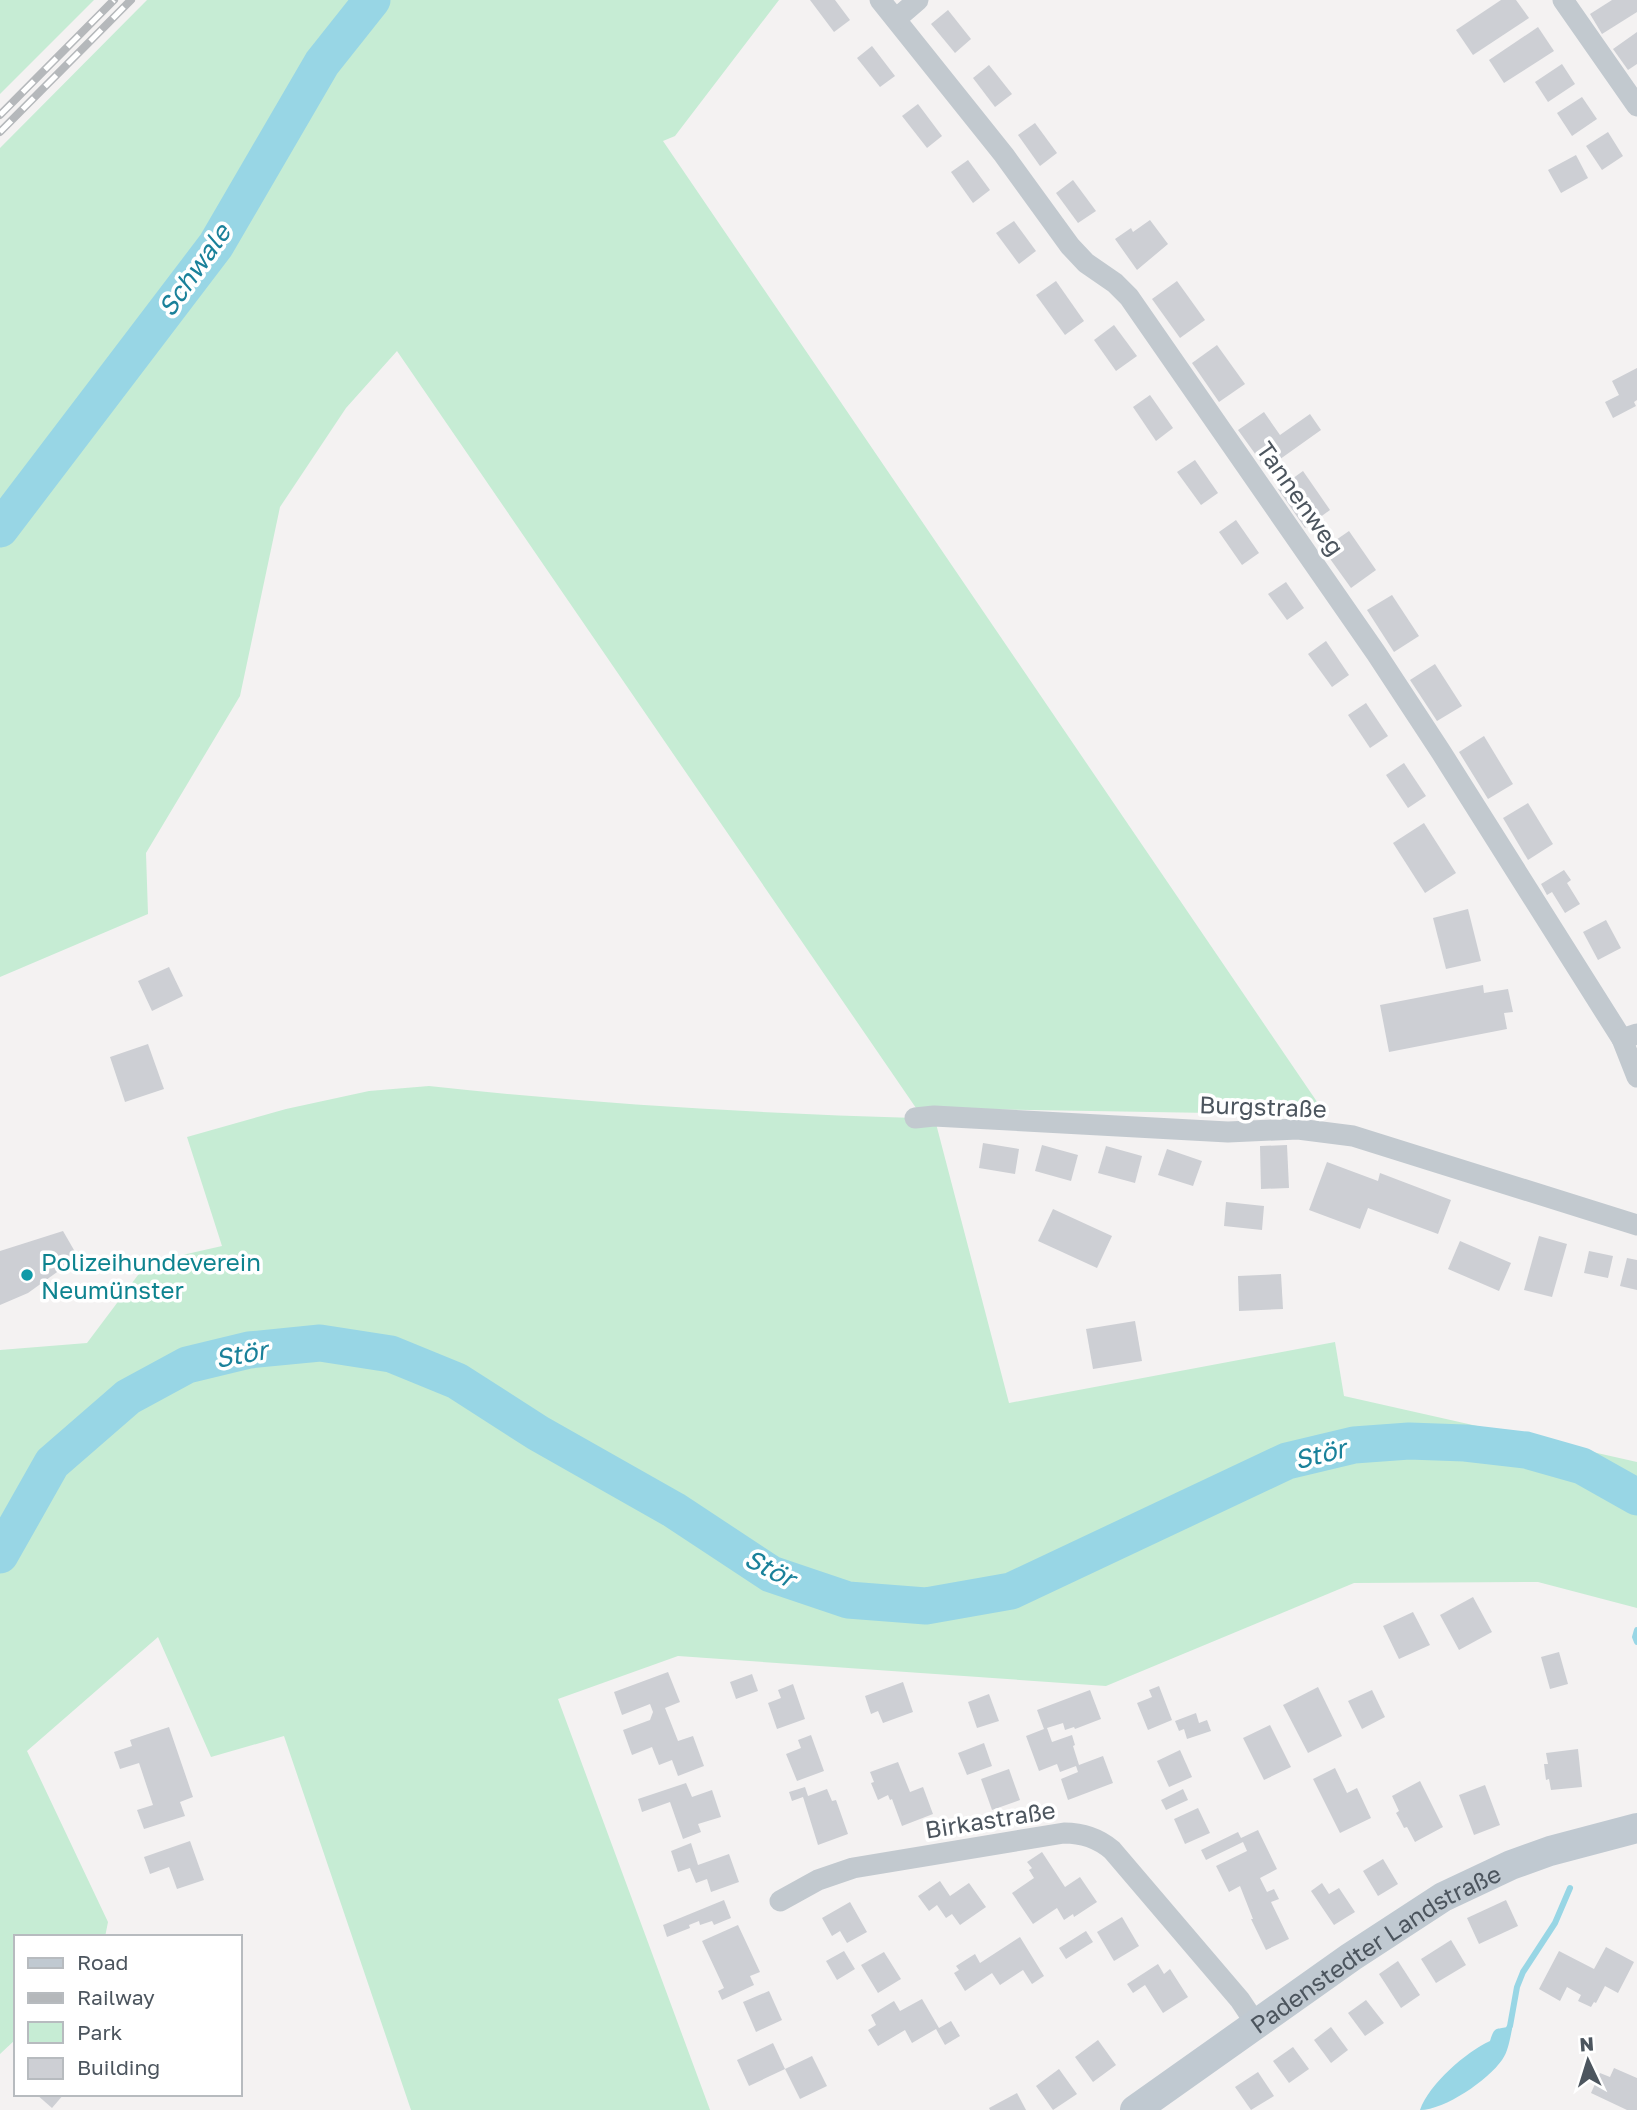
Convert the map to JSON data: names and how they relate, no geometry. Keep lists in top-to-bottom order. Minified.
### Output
{"streets":{"street":["Tannenweg","Burgstraße","Birkastraße","Padenstedter Landstraße"]},"crossings":[["Birkastraße","Padenstedter Landstraße"]],"water":["Schwale","Stör"],"places":["Polizeihundeverein Neumünster"],"legend":["Road","Railway","Park","Building"],"north":"top"}
